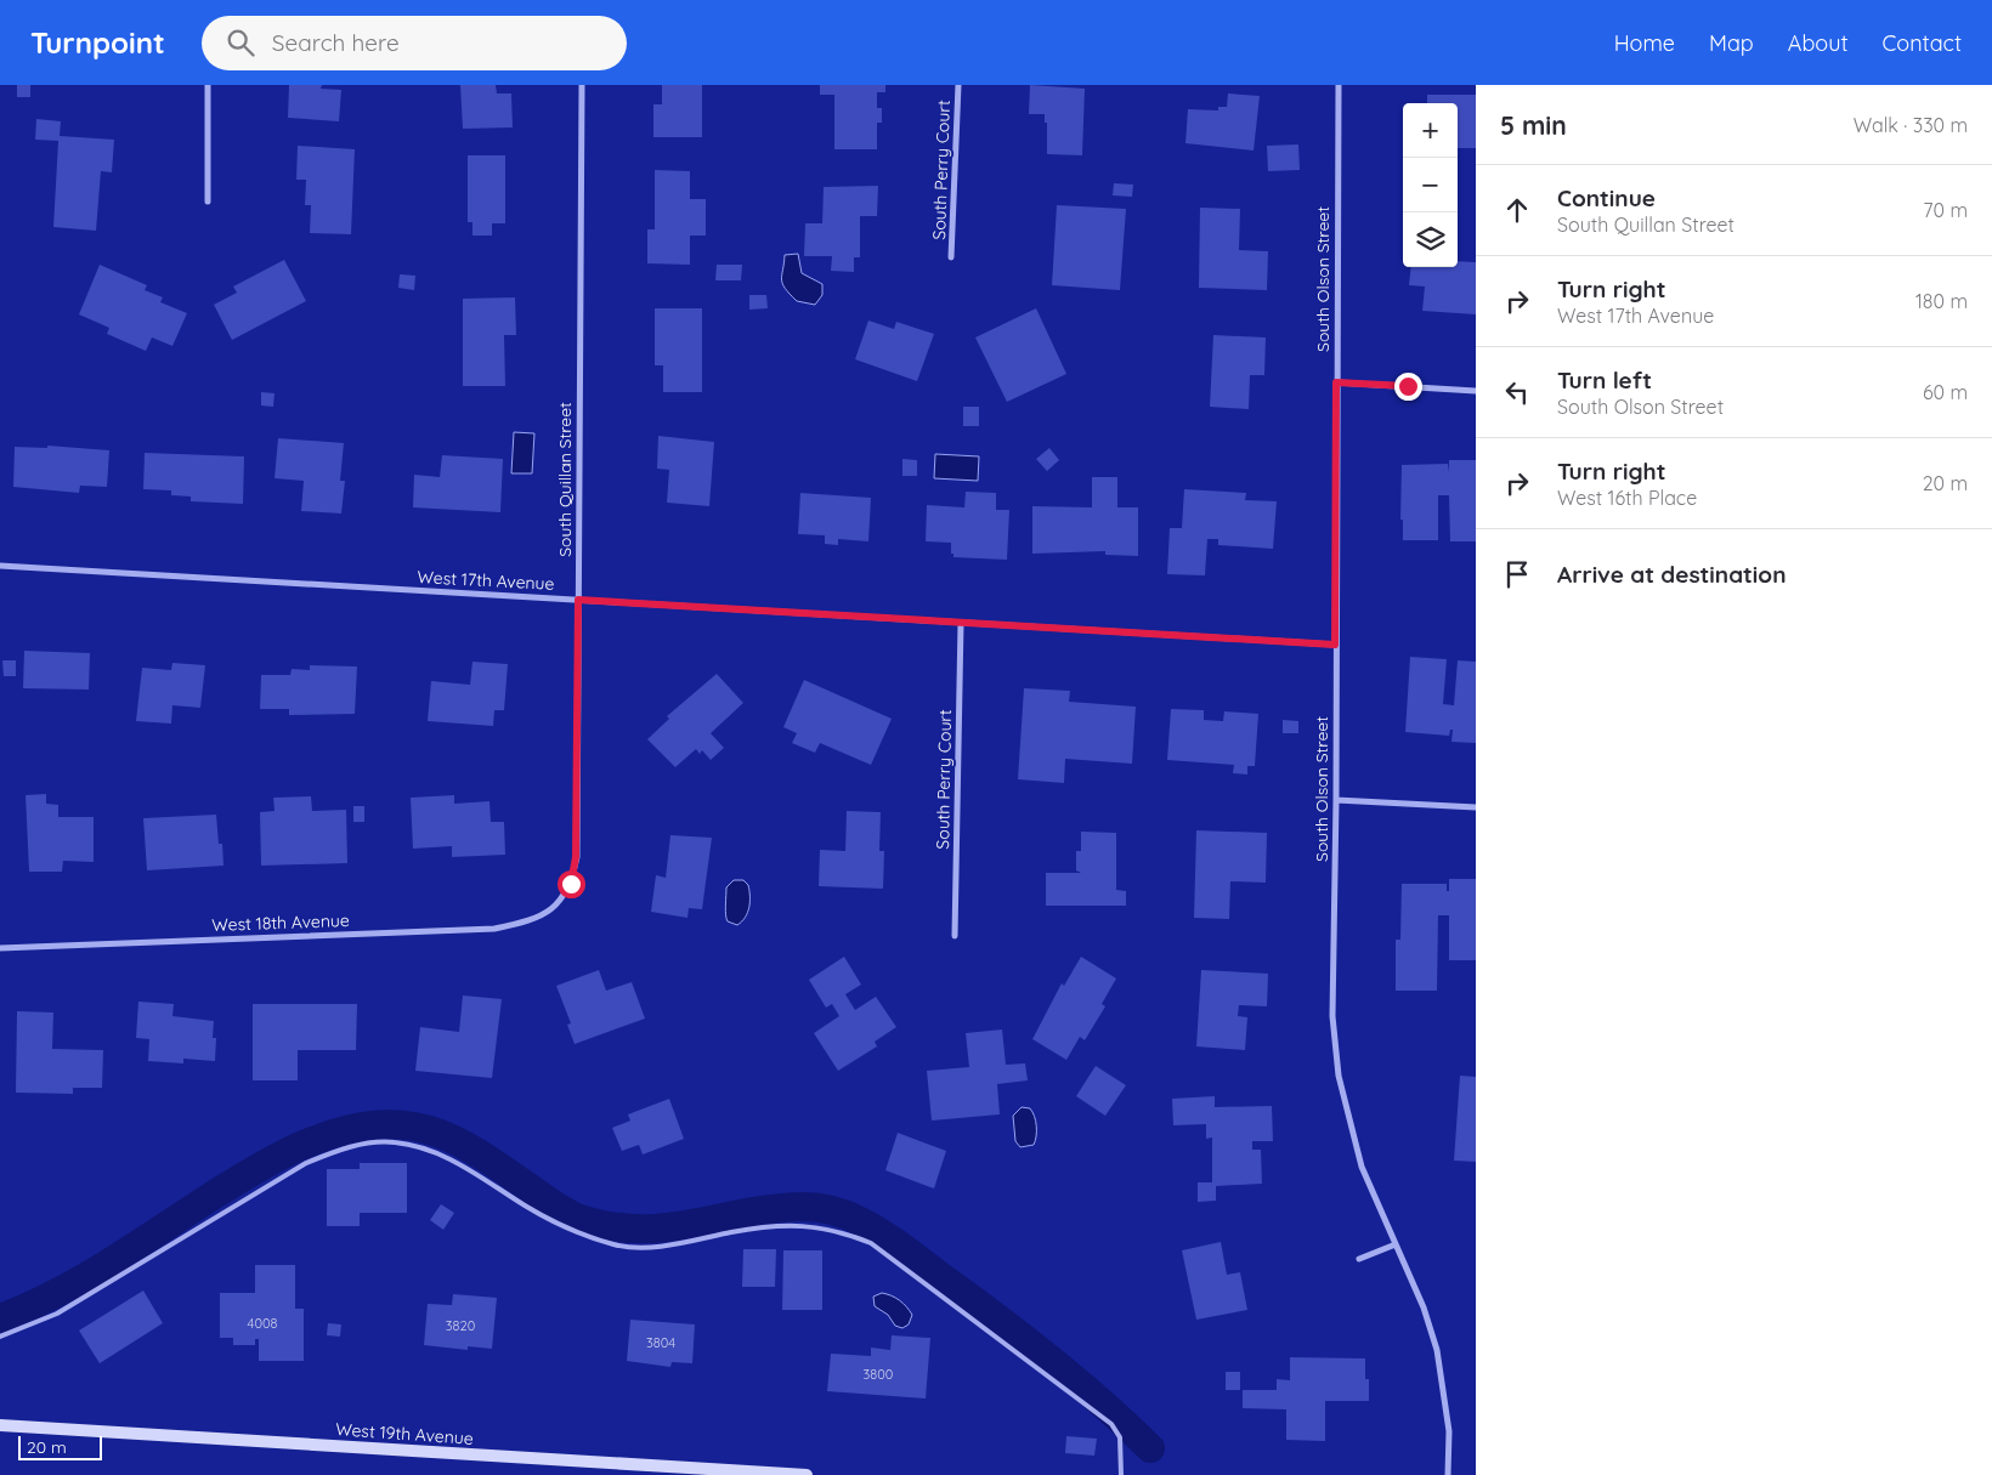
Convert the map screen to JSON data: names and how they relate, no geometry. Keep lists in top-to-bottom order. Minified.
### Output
{"streets":{"street":["South Perry Court","South Olson Street","South Quillan Street","West 17th Avenue","West 18th Avenue","West 19th Avenue"]},"crossings":[["South Perry Court","West 17th Avenue"],["South Olson Street","West 17th Avenue"],["South Quillan Street","West 17th Avenue"],["South Quillan Street","West 18th Avenue"]],"house_numbers":["4008","3820","3804","3800"],"scale_bar":"20 m","page":{"header":"Turnpoint","search":"Search here","nav":["Home","Map","About","Contact"],"heading":["5 min","Walk · 330 m"],"map_buttons":["+","−"],"list":[["Continue","South Quillan Street","70 m"],["Turn right","West 17th Avenue","180 m"],["Turn left","South Olson Street","60 m"],["Turn right","West 16th Place","20 m"],"Arrive at destination"],"scale":"20 m"}}
